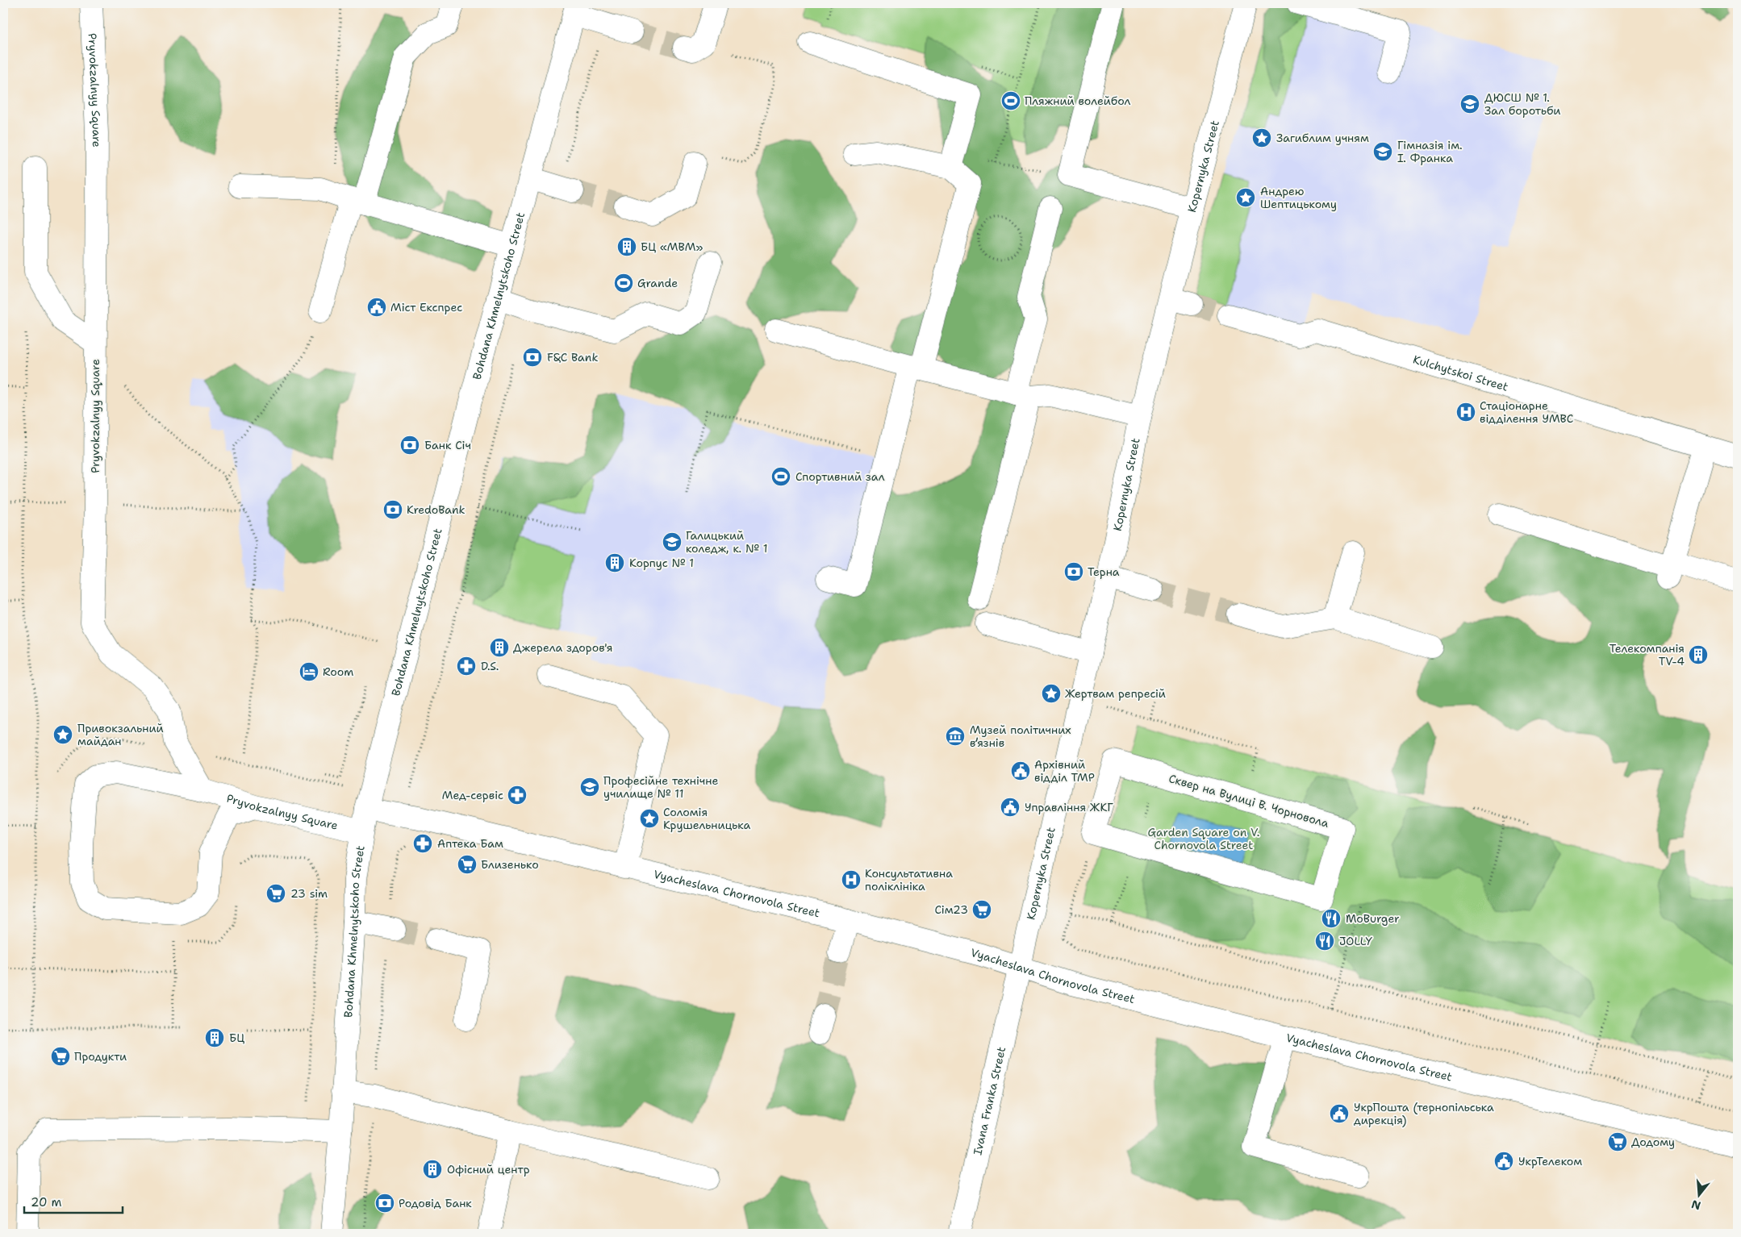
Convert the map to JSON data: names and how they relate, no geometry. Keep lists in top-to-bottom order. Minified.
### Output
{"streets":{"street":["Pryvokzalnyy Square","Kopernyka Street","Bohdana Khmelnytskoho Street","Kulchytskoi Street","Сквер на Вулиці В. Чорновола","Vyacheslava Chornovola Street","Ivana Franka Street"]},"crossings":[["Pryvokzalnyy Square","Bohdana Khmelnytskoho Street"],["Kopernyka Street","Vyacheslava Chornovola Street"],["Kopernyka Street","Ivana Franka Street"],["Bohdana Khmelnytskoho Street","Vyacheslava Chornovola Street"],["Vyacheslava Chornovola Street","Ivana Franka Street"]],"parks":["Garden Square on V. Chornovola Street"],"places":{"sports":["Пляжний волейбол","Grande","Спортивний зал"],"school or university":["ДЮСШ № 1. Зал боротьби","Гімназія ім. І. Франка","Галицький коледж, к. № 1","Професійне технічне училище № 11"],"place":["Загиблим учням","Андрею Шептицькому","Жертвам репресій","Привокзальний майдан","Соломія Крушельницька"],"building":["БЦ «МВМ»","Корпус № 1","Джерела здоров'я","Телекомпанія TV-4","БЦ","Офісний центр"],"public building":["Міст Експрес","Архівний відділ ТМР","Управління ЖКГ","УкрПошта (тернопільська дирекція)","УкрТелеком"],"bank":["F&C Bank","Банк Січ","KredoBank","Терна","Родовід Банк"],"hospital":["Стаціонарне відділення УМВС","Консультативна поліклініка"],"pharmacy":["D.S.","Мед-сервіс","Аптека Бам"],"hotel":["Room"],"museum":["Музей політичних в’язнів"],"supermarket":["Близенько","23 sim","Сім23","Продукти","Додому"],"restaurant":["MoBurger","JOLLY"]},"scale_bar":"20 m","north":"bottom"}
